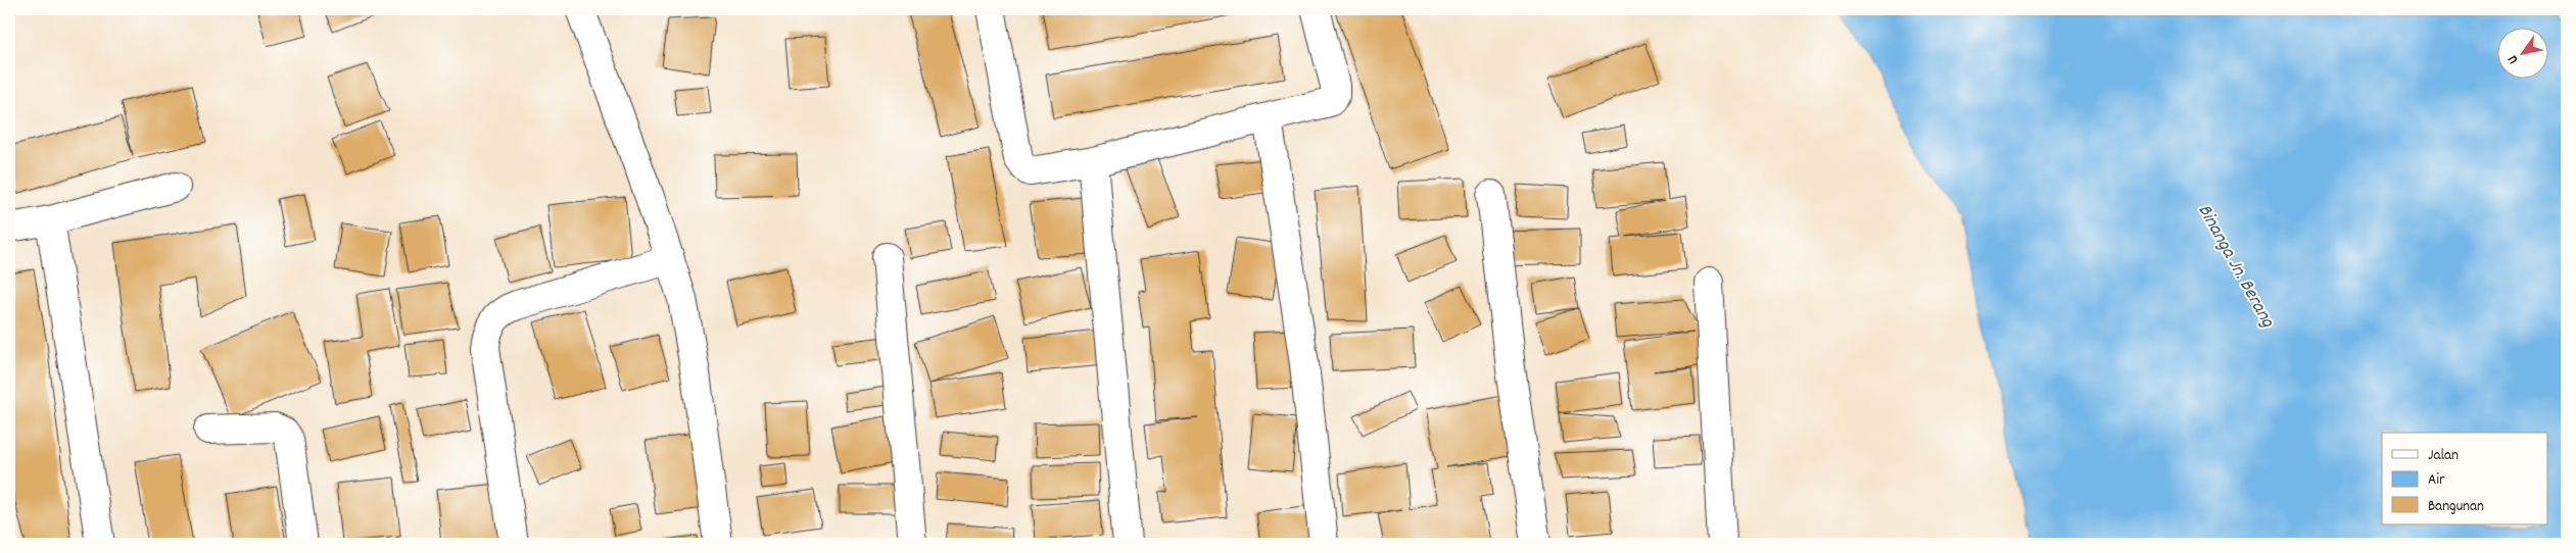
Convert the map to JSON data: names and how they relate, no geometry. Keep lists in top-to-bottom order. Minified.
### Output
{"water":["Binanga Jn. Berang"],"legend":["Jalan","Air","Bangunan"],"north":"bottom left"}
